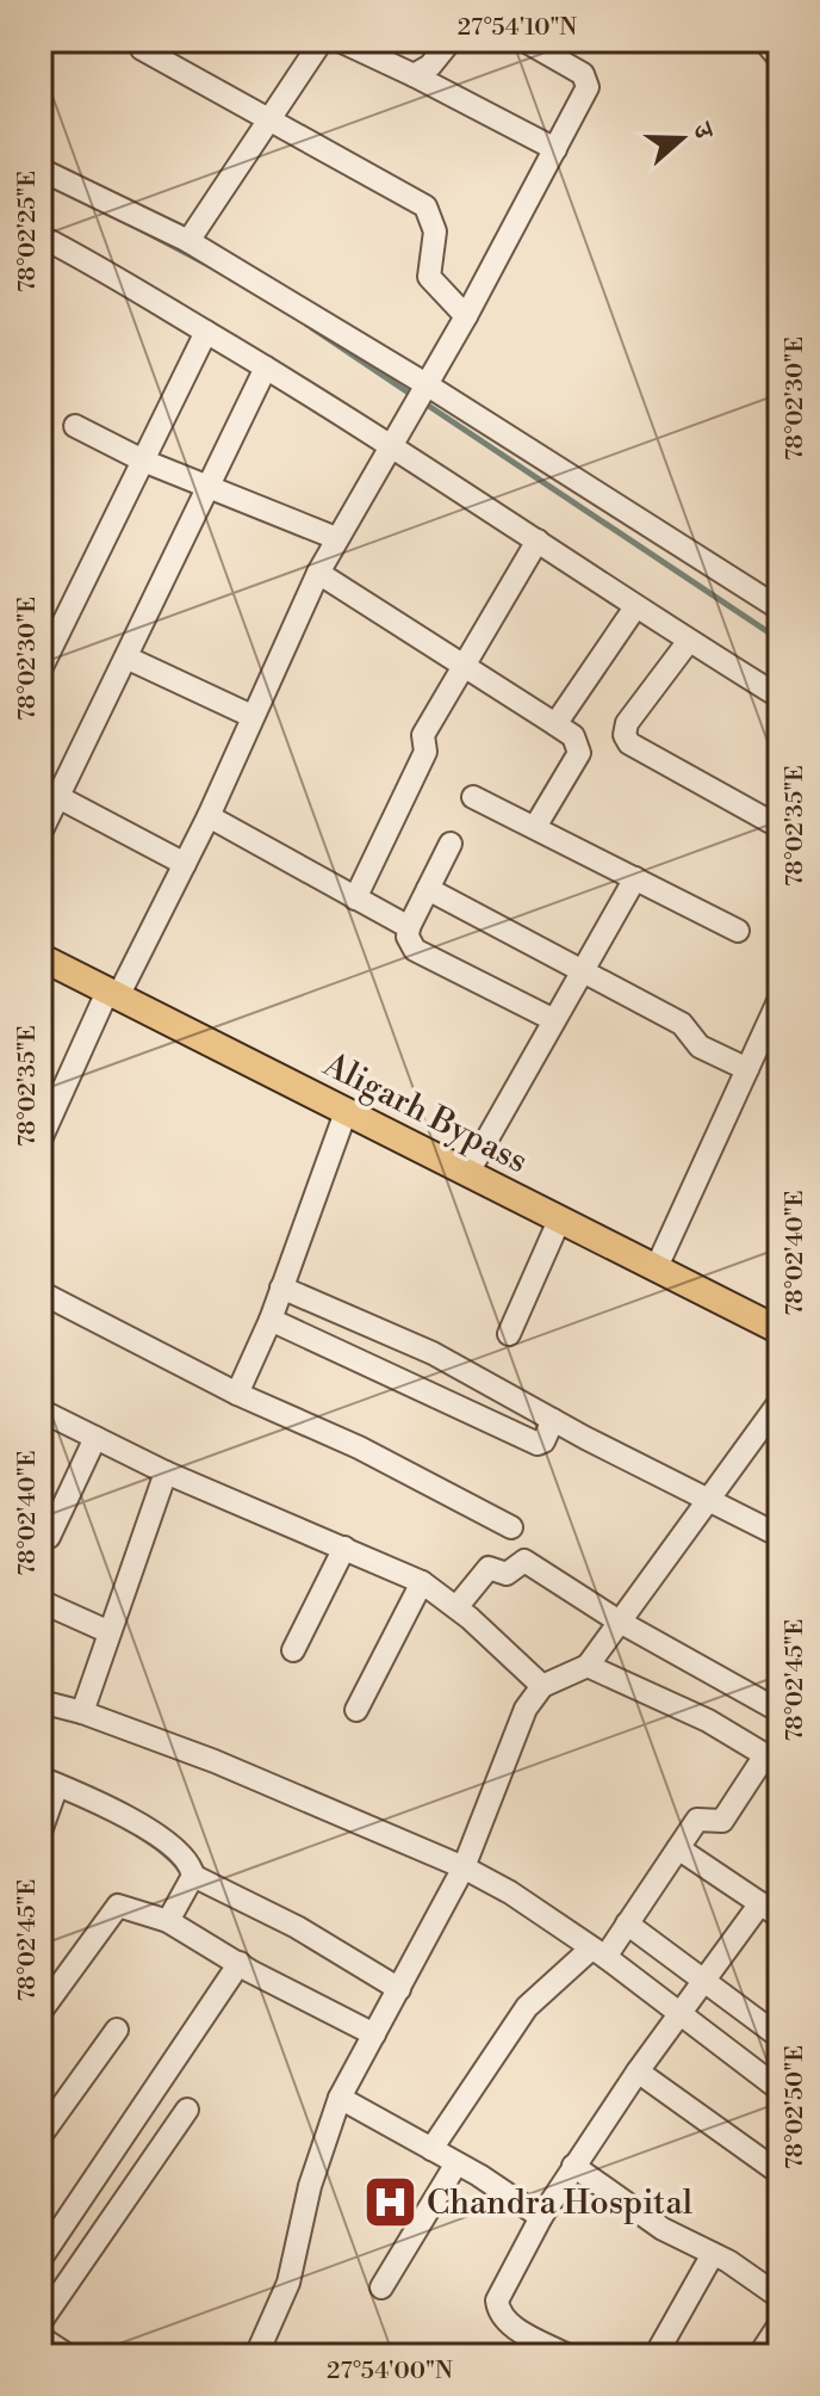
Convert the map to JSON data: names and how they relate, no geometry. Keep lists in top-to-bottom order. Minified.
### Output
{"streets":{"main road":["Aligarh Bypass"]},"places":{"hospital":["Chandra Hospital"]},"north":"right","coordinates":["27°54'10\"N","78°02'25\"E","78°02'30\"E","78°02'35\"E","78°02'40\"E","78°02'45\"E","78°02'50\"E","27°54'00\"N"]}
